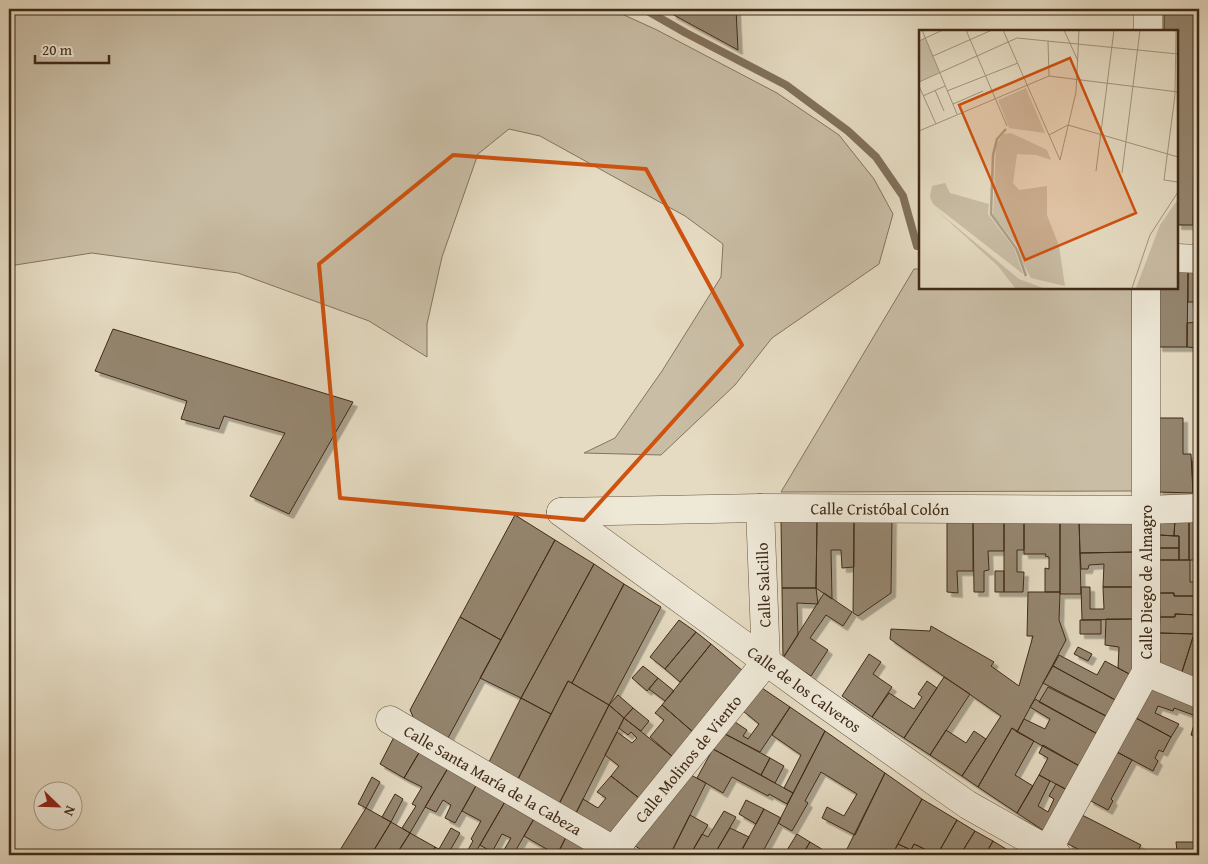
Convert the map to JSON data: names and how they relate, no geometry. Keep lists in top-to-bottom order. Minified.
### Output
{"streets":{"street":["Calle Cristóbal Colón","Calle Diego de Almagro","Calle Salcillo","Calle de los Calveros","Calle Molinos de Viento","Calle Santa María de la Cabeza"]},"crossings":[["Calle Cristóbal Colón","Calle Diego de Almagro"],["Calle Cristóbal Colón","Calle Salcillo"],["Calle Cristóbal Colón","Calle de los Calveros"],["Calle Diego de Almagro","Calle de los Calveros"],["Calle Salcillo","Calle de los Calveros"],["Calle Salcillo","Calle Molinos de Viento"],["Calle de los Calveros","Calle Molinos de Viento"],["Calle Molinos de Viento","Calle Santa María de la Cabeza"]],"scale_bar":"20 m","north":"bottom right"}
